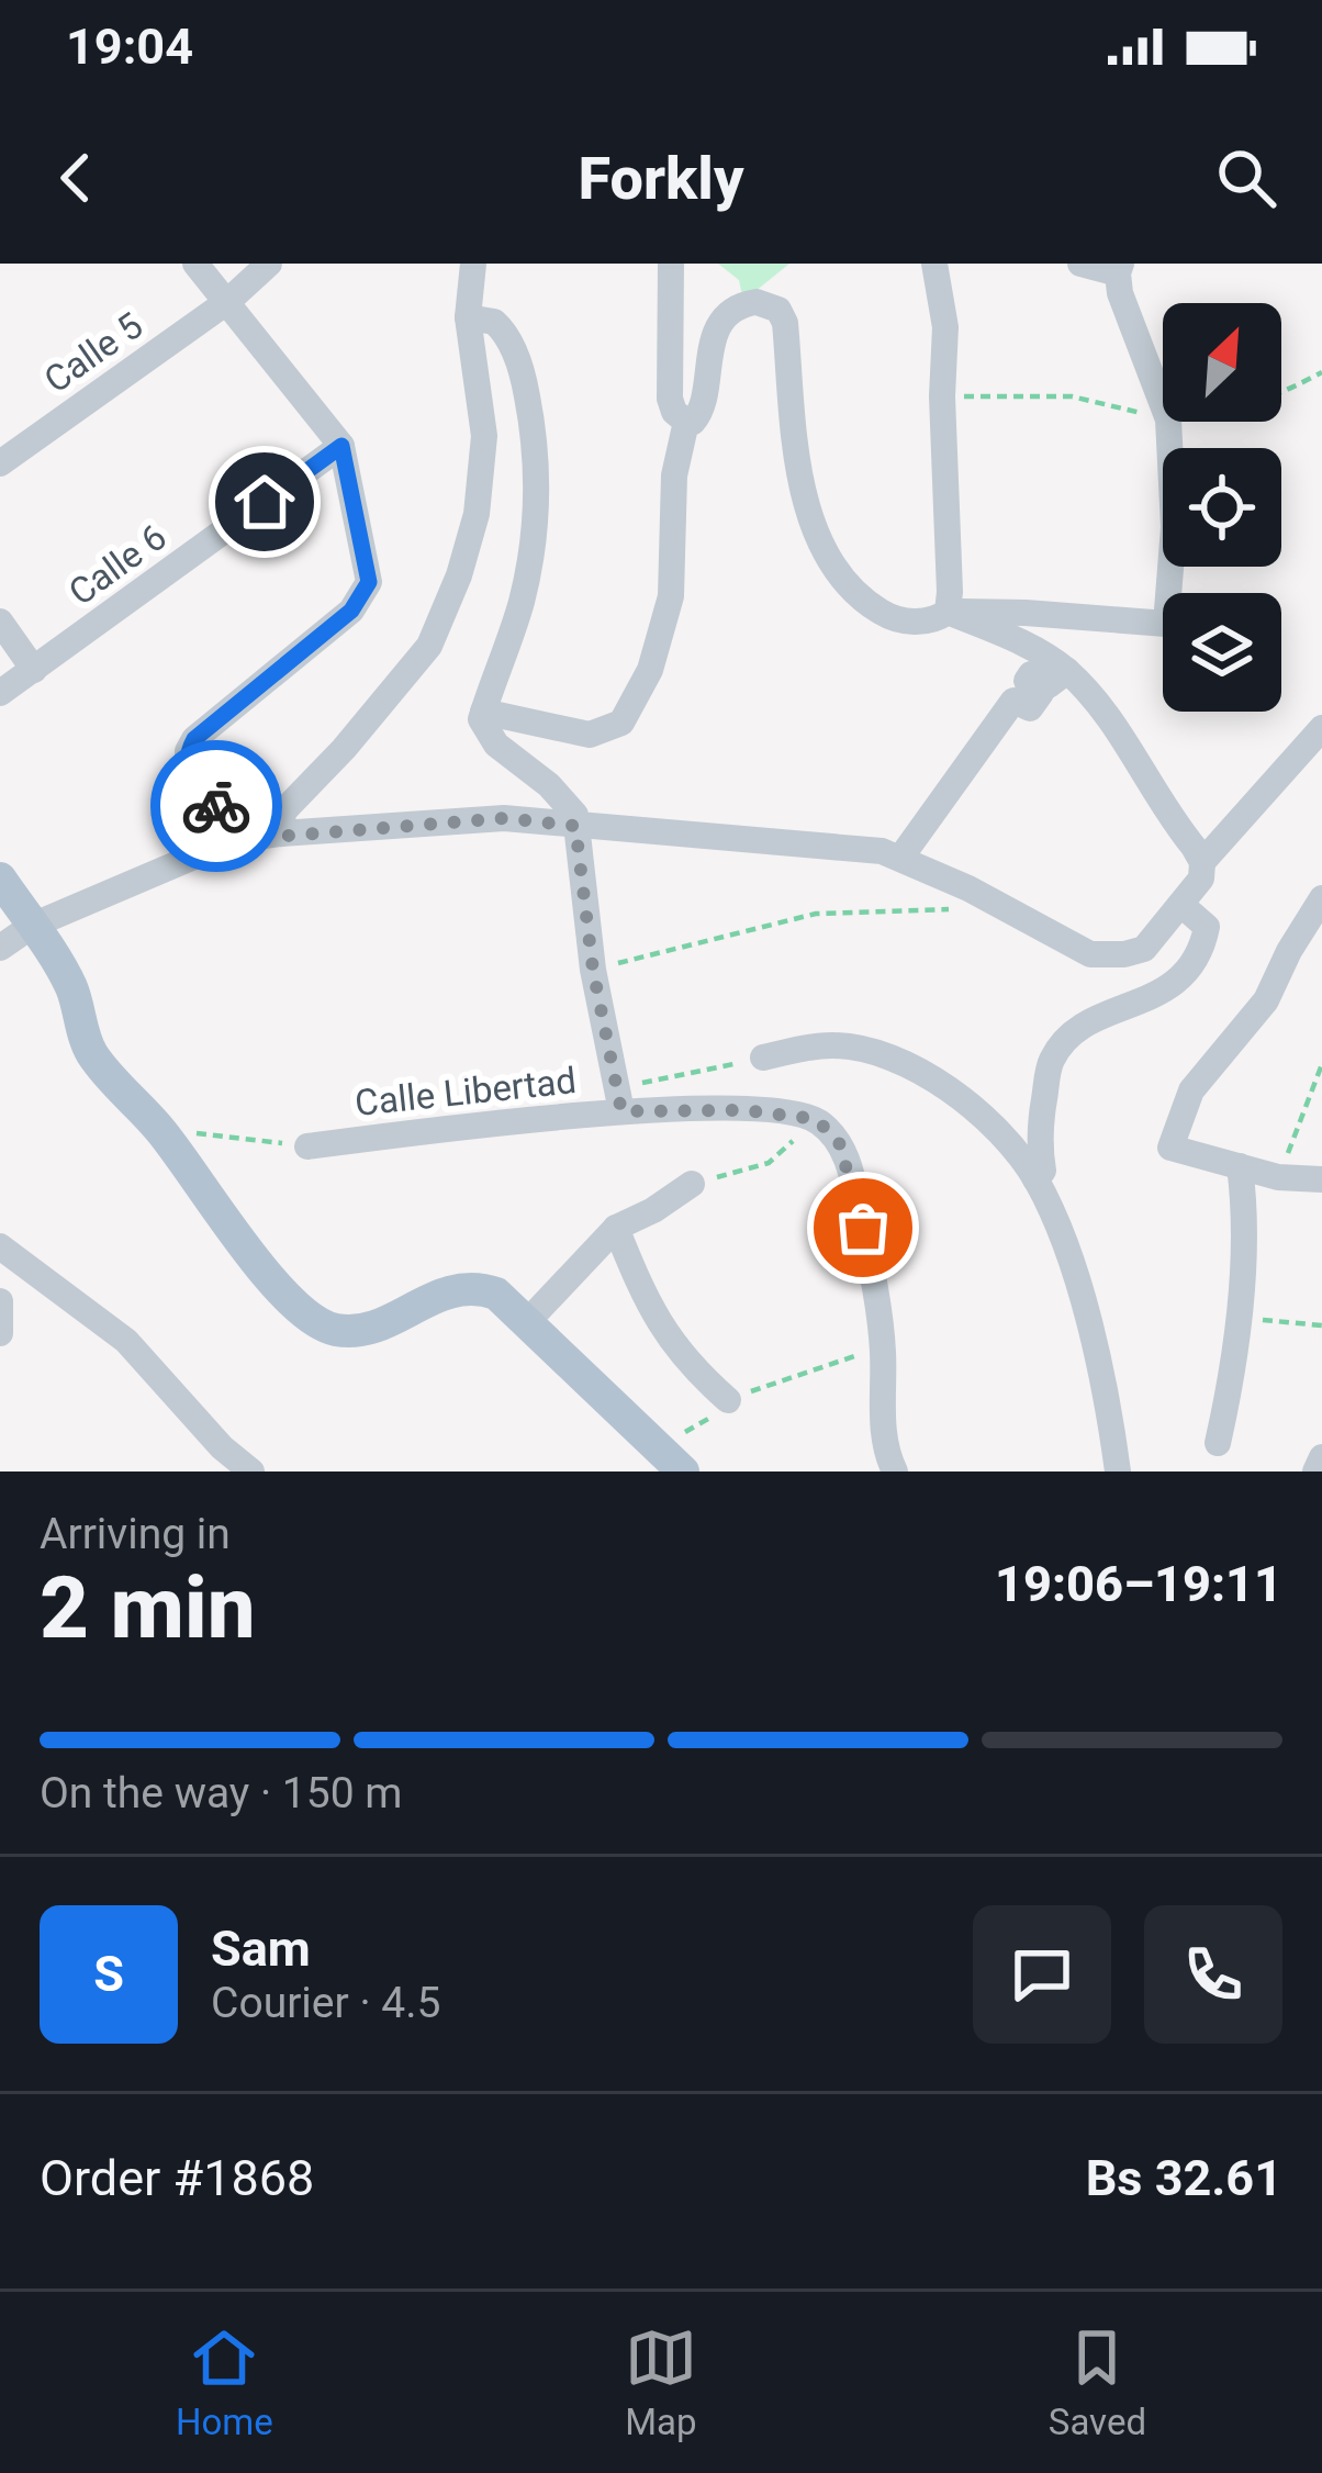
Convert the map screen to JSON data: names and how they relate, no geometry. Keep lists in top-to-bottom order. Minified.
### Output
{"streets":{"street":["Calle 5","Calle 6","Calle Libertad"]},"north":"top right","page":{"status":"19:04","header":"Forkly","heading":["2 min","Arriving in","19:06–19:11"],"panel":["Sam","Courier · 4.5","Order #1868","Bs 32.61"],"bar":"On the way · 150 m","round":"S","tabs":["Home","Map","Saved"]}}
